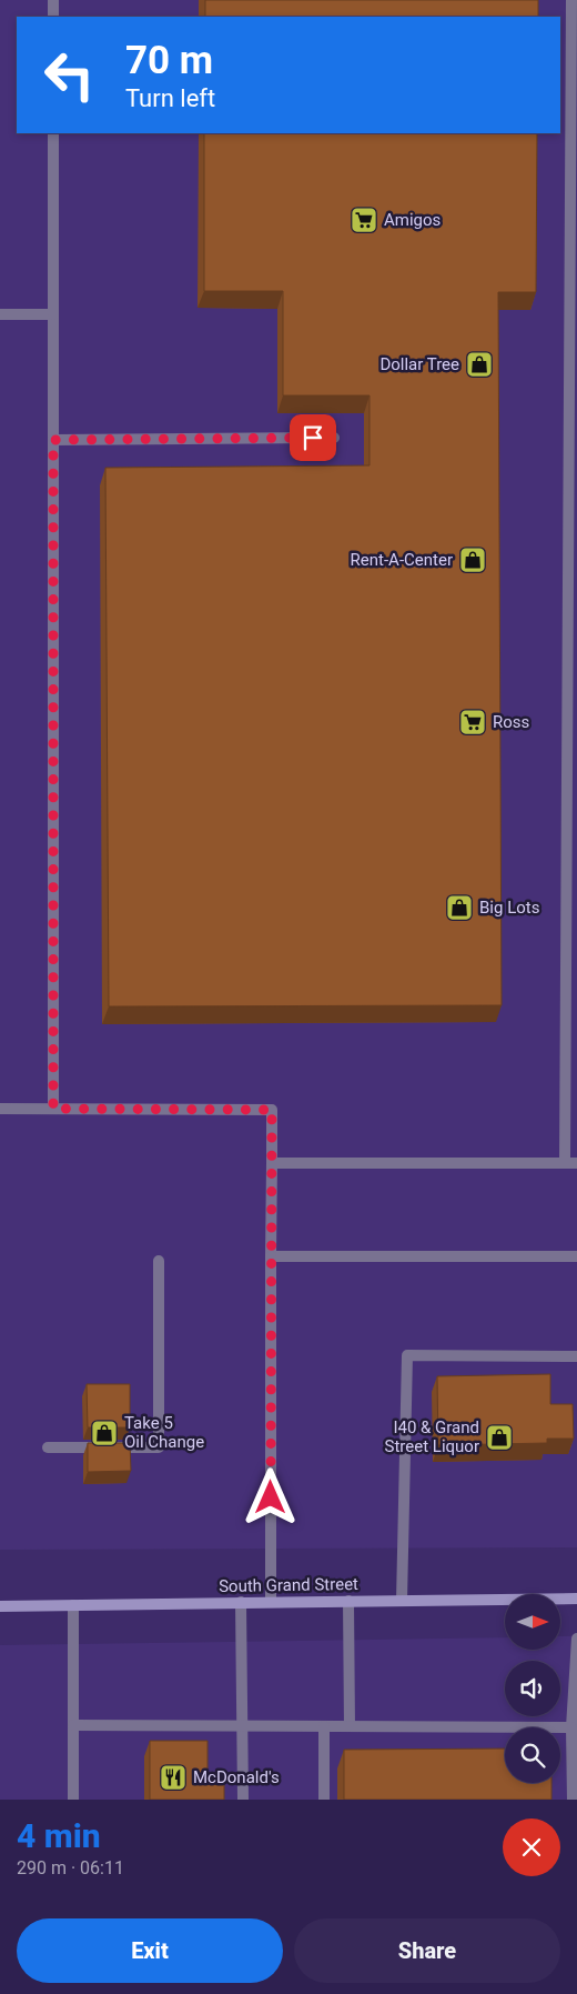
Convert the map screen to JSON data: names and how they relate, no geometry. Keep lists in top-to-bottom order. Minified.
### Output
{"streets":{"main road":["South Grand Street"]},"places":{"supermarket":["Amigos","Ross"],"shop":["Dollar Tree","Rent-A-Center","Big Lots","Take 5 Oil Change","I40 & Grand Street Liquor"],"restaurant":["McDonald's"]},"north":"right","page":{"turn":["70 m","Turn left"],"heading":["4 min","290 m · 06:11"],"buttons":["Exit","Share"]}}
